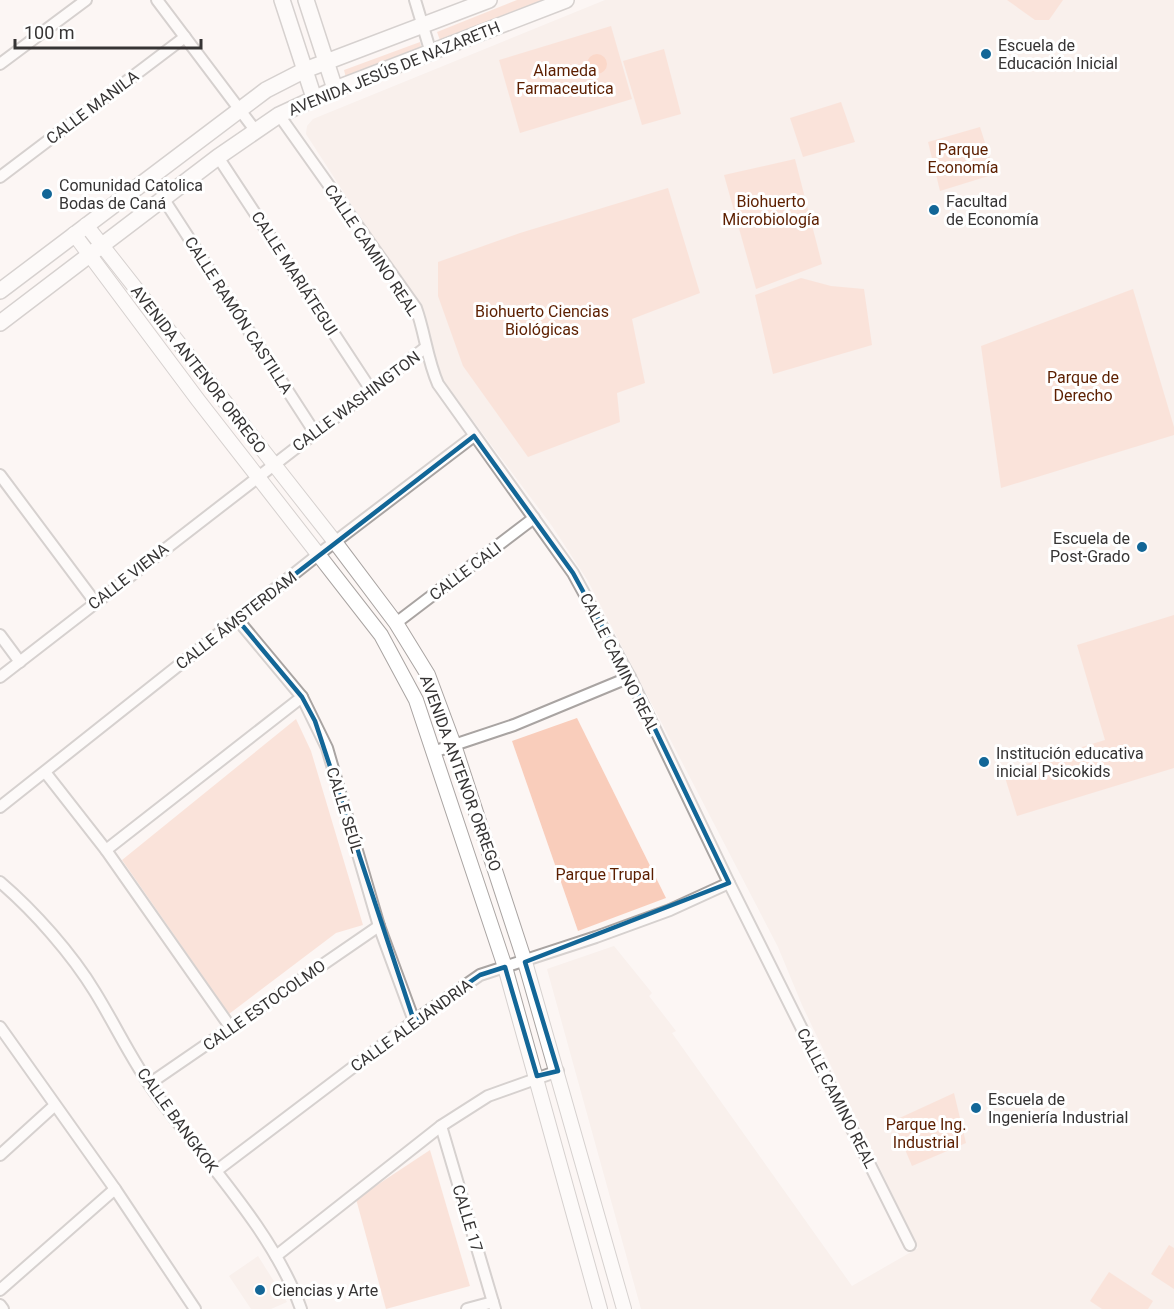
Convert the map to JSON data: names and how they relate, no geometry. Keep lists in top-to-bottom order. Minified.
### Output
{"streets":{"main road":["AVENIDA JESÚS DE NAZARETH"],"street":["CALLE MANILA","CALLE CAMINO REAL","CALLE MARIÁTEGUI","CALLE RAMÓN CASTILLA","AVENIDA ANTENOR ORREGO","CALLE WASHINGTON","CALLE CALI","CALLE VIENA","CALLE ÁMSTERDAM","CALLE SEÚL","CALLE ESTOCOLMO","CALLE ALEJANDRIA","CALLE BANGKOK","CALLE 17"]},"crossings":[["AVENIDA JESÚS DE NAZARETH","CALLE CAMINO REAL"],["AVENIDA JESÚS DE NAZARETH","CALLE MARIÁTEGUI"],["AVENIDA JESÚS DE NAZARETH","CALLE RAMÓN CASTILLA"],["AVENIDA JESÚS DE NAZARETH","AVENIDA ANTENOR ORREGO"],["CALLE CAMINO REAL","CALLE WASHINGTON"],["CALLE CAMINO REAL","CALLE CALI"],["CALLE CAMINO REAL","CALLE ÁMSTERDAM"],["CALLE CAMINO REAL","CALLE ALEJANDRIA"],["CALLE MARIÁTEGUI","CALLE WASHINGTON"],["CALLE RAMÓN CASTILLA","CALLE WASHINGTON"],["AVENIDA ANTENOR ORREGO","CALLE WASHINGTON"],["AVENIDA ANTENOR ORREGO","CALLE CALI"],["AVENIDA ANTENOR ORREGO","CALLE VIENA"],["AVENIDA ANTENOR ORREGO","CALLE ÁMSTERDAM"],["AVENIDA ANTENOR ORREGO","CALLE ALEJANDRIA"],["CALLE WASHINGTON","CALLE VIENA"],["CALLE ÁMSTERDAM","CALLE SEÚL"],["CALLE SEÚL","CALLE ESTOCOLMO"],["CALLE SEÚL","CALLE ALEJANDRIA"],["CALLE ESTOCOLMO","CALLE BANGKOK"],["CALLE ALEJANDRIA","CALLE BANGKOK"]],"parks":["Alameda Farmaceutica","Parque Economía","Biohuerto Microbiología","Biohuerto Ciencias Biológicas","Parque de Derecho","Parque Trupal","Parque Ing. Industrial"],"places":["Escuela de Educación Inicial","Comunidad Catolica Bodas de Caná","Facultad de Economía","Escuela de Post-Grado","Institución educativa inicial Psicokids","Escuela de Ingeniería Industrial","Ciencias y Arte"],"scale_bar":"100 m"}
